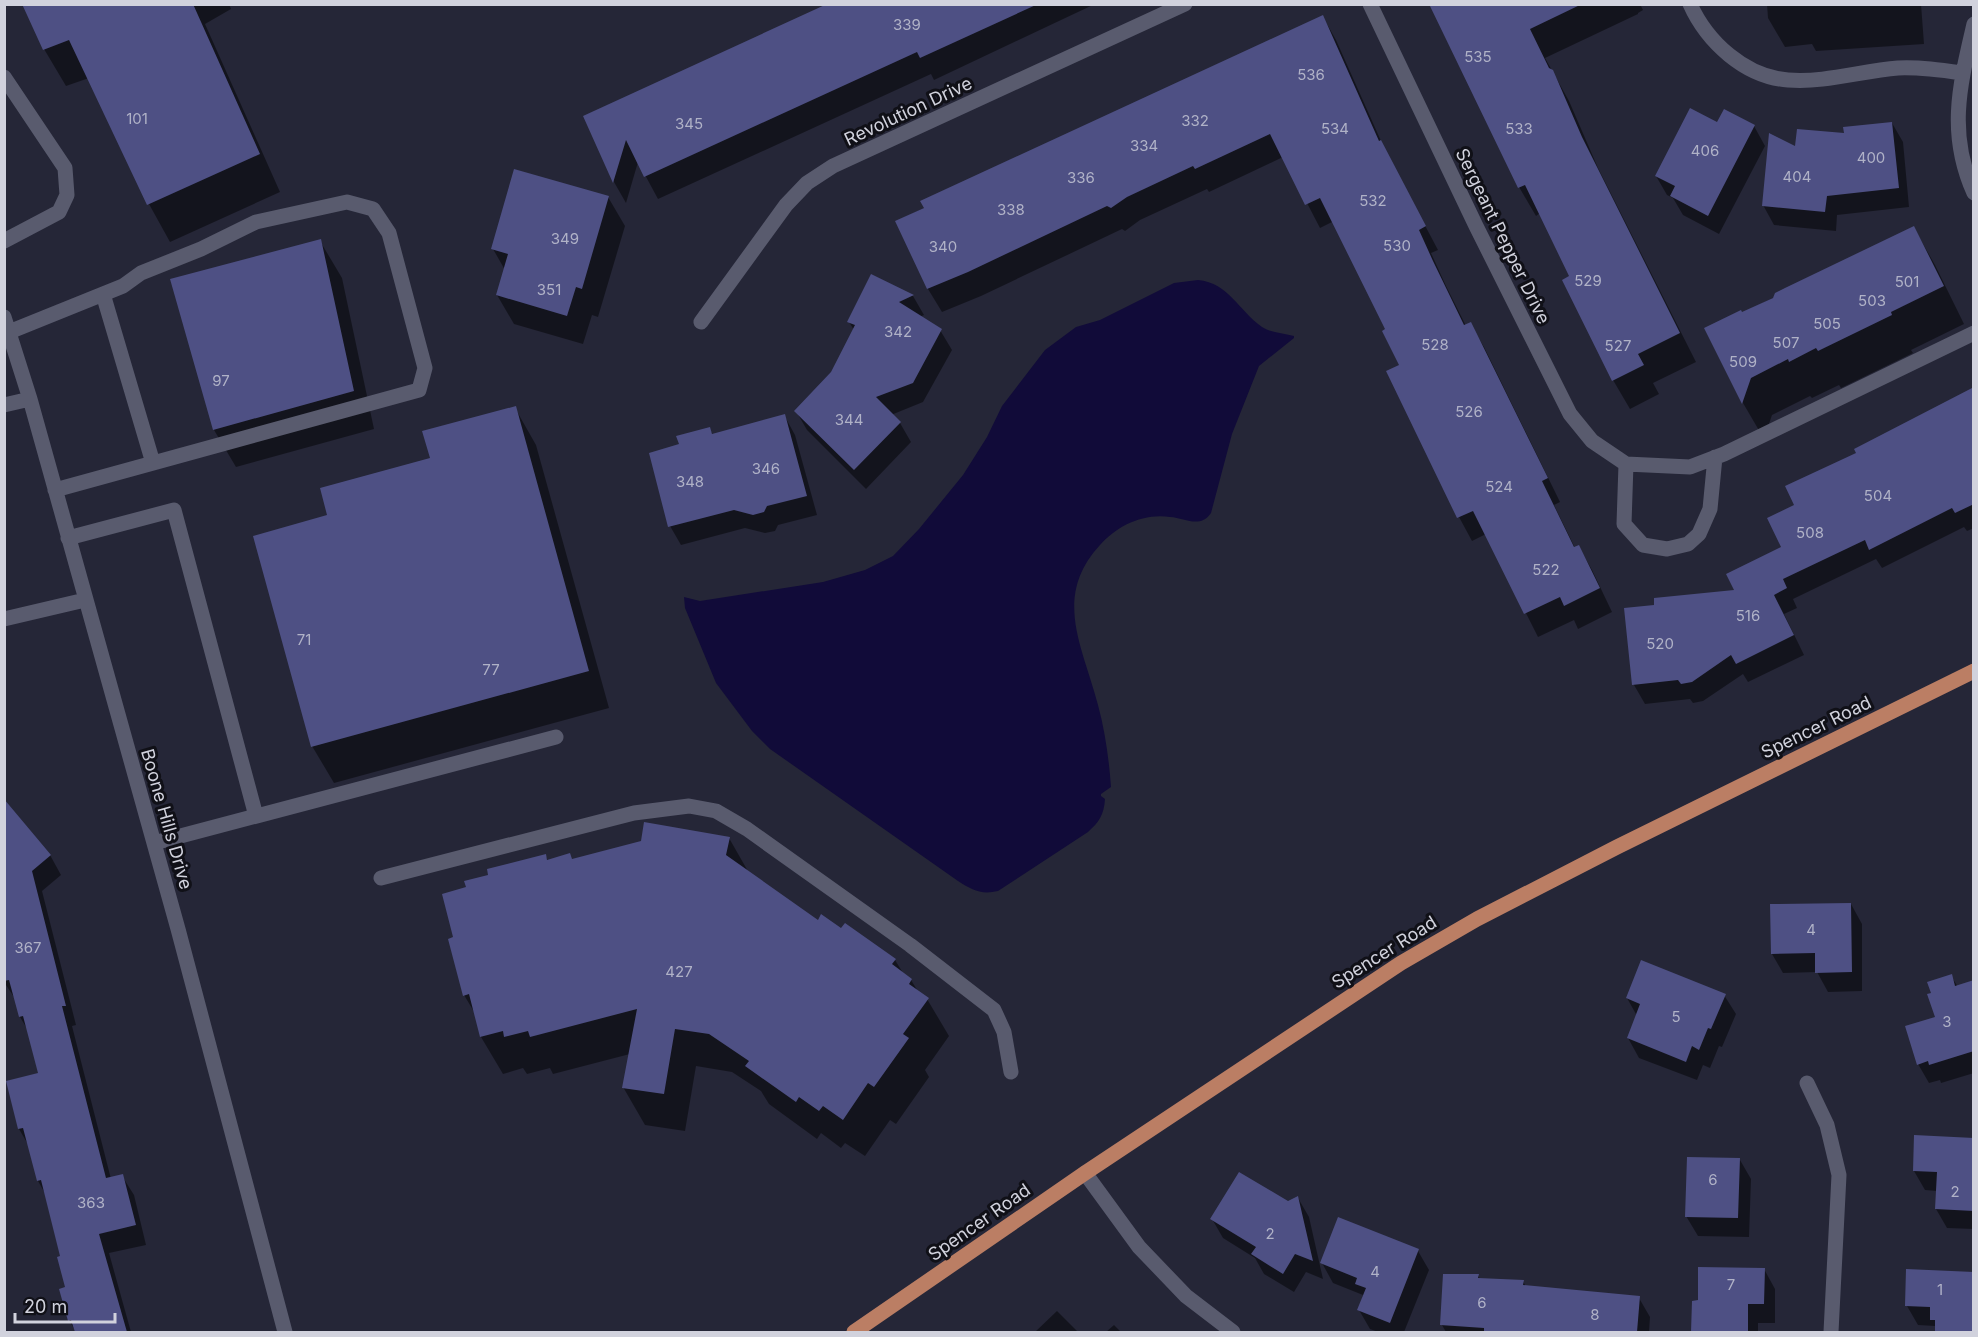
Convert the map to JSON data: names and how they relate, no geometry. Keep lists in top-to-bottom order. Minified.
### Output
{"streets":{"main road":["Spencer Road"],"street":["Revolution Drive","Sergeant Pepper Drive","Boone Hills Drive"]},"house_numbers":["339","535","536","101","332","345","534","533","334","406","400","404","336","532","338","349","530","340","529","501","351","503","505","342","507","528","527","509","97","526","344","346","348","524","504","508","522","516","71","520","77","4","367","427","5","3","6","2","363","2","4","7","1","6","8"],"scale_bar":"20 m"}
